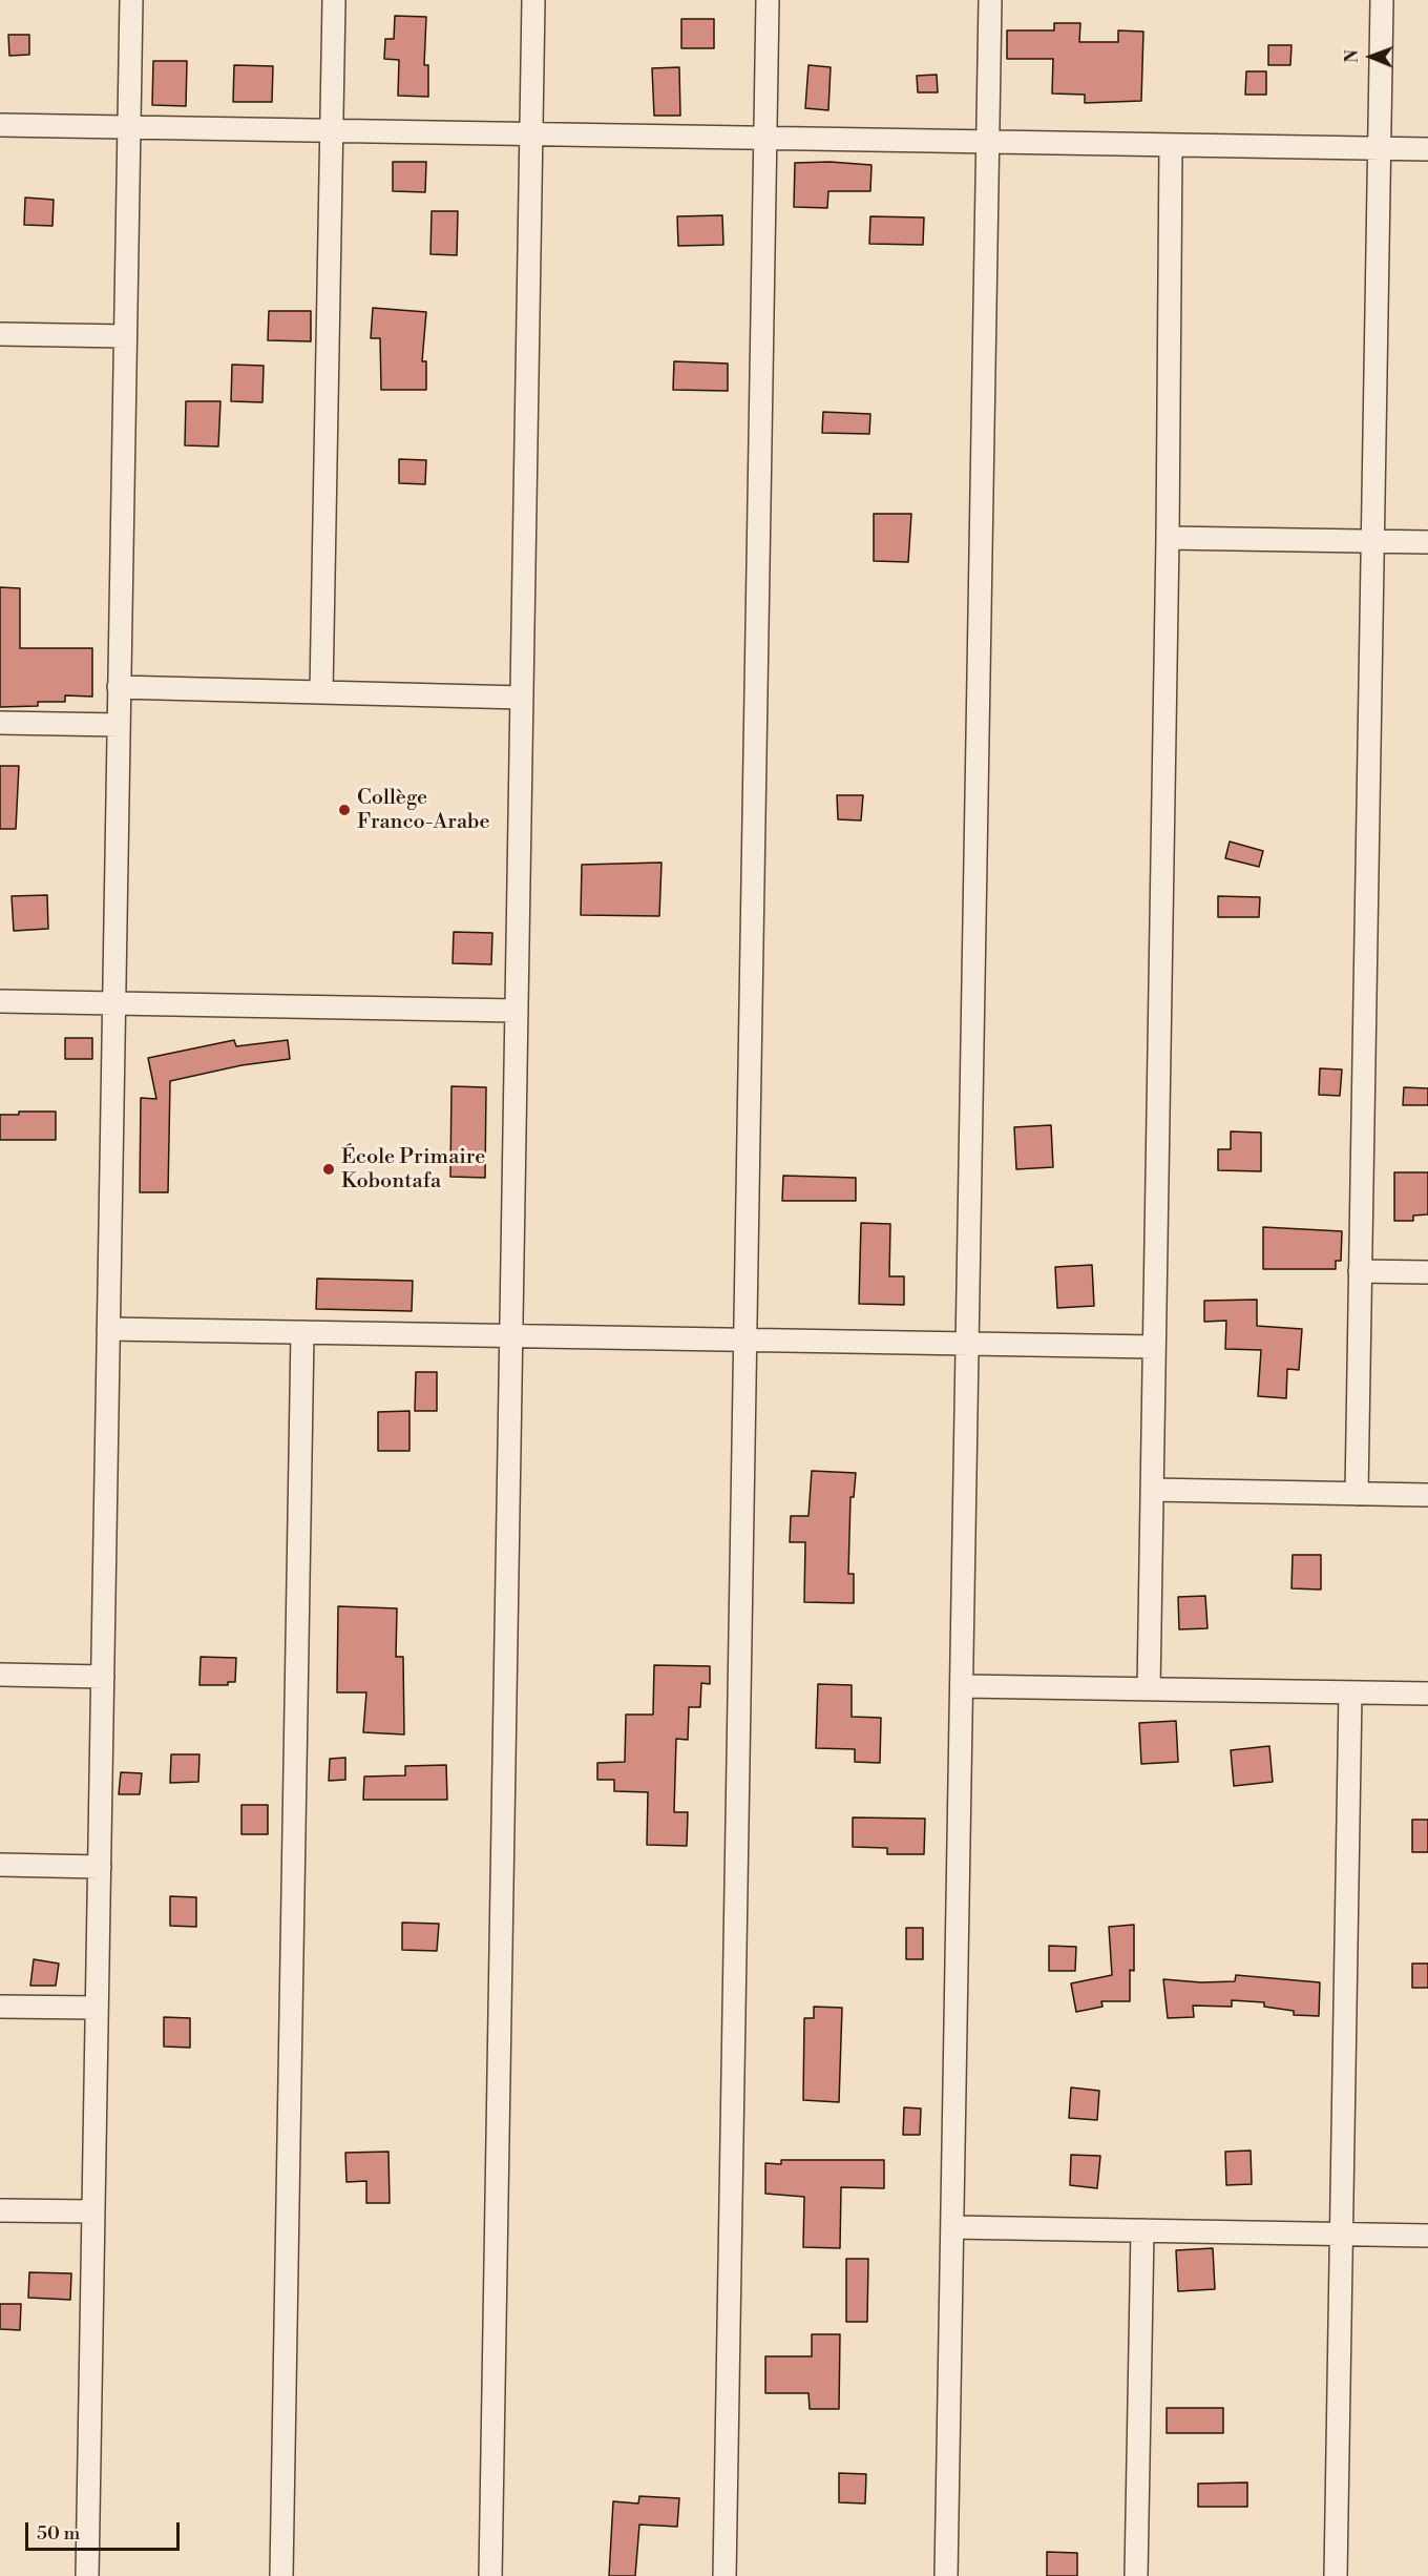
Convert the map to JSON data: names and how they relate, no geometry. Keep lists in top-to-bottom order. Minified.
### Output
{"places":["Collège Franco-Arabe","École Primaire Kobontafa"],"scale_bar":"50 m","north":"left"}
